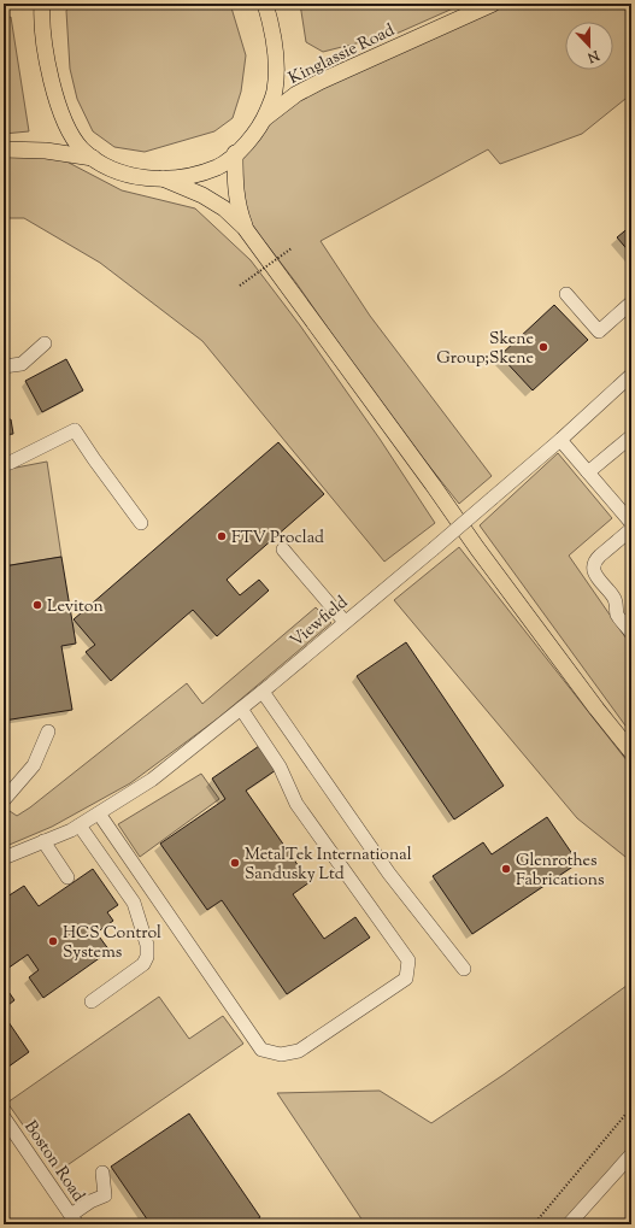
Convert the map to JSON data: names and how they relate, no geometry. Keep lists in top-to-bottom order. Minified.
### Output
{"streets":{"main road":["Kinglassie Road"],"street":["Viewfield","Boston Road"]},"places":["Skene Group;Skene","FTV Proclad","Leviton","MetalTek International Sandusky Ltd","Glenrothes Fabrications","HCS Control Systems"],"north":"bottom"}
